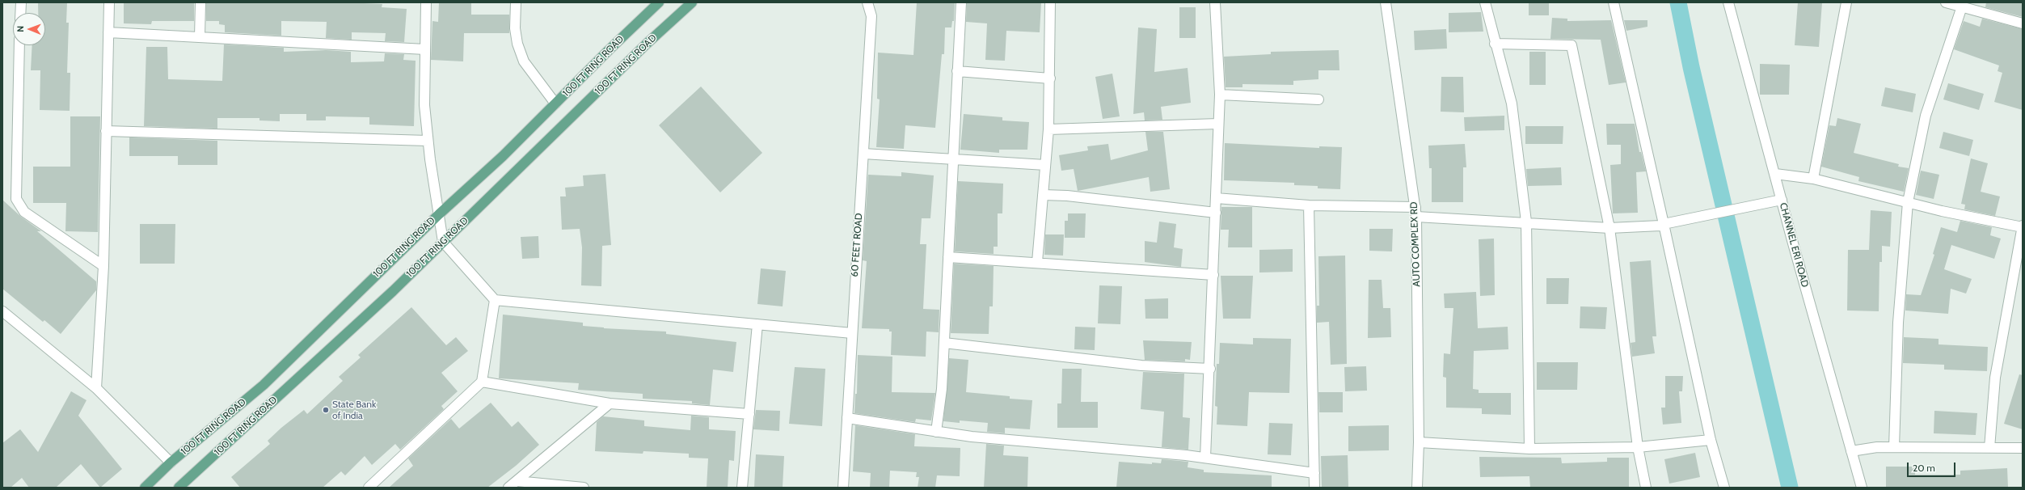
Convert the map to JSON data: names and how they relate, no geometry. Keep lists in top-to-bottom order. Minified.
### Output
{"streets":{"main road":["100 FT RING ROAD"],"street":["AUTO COMPLEX RD","60 FEET ROAD","CHANNEL ERI ROAD"]},"places":["State Bank of India"],"scale_bar":"20 m","north":"left"}
